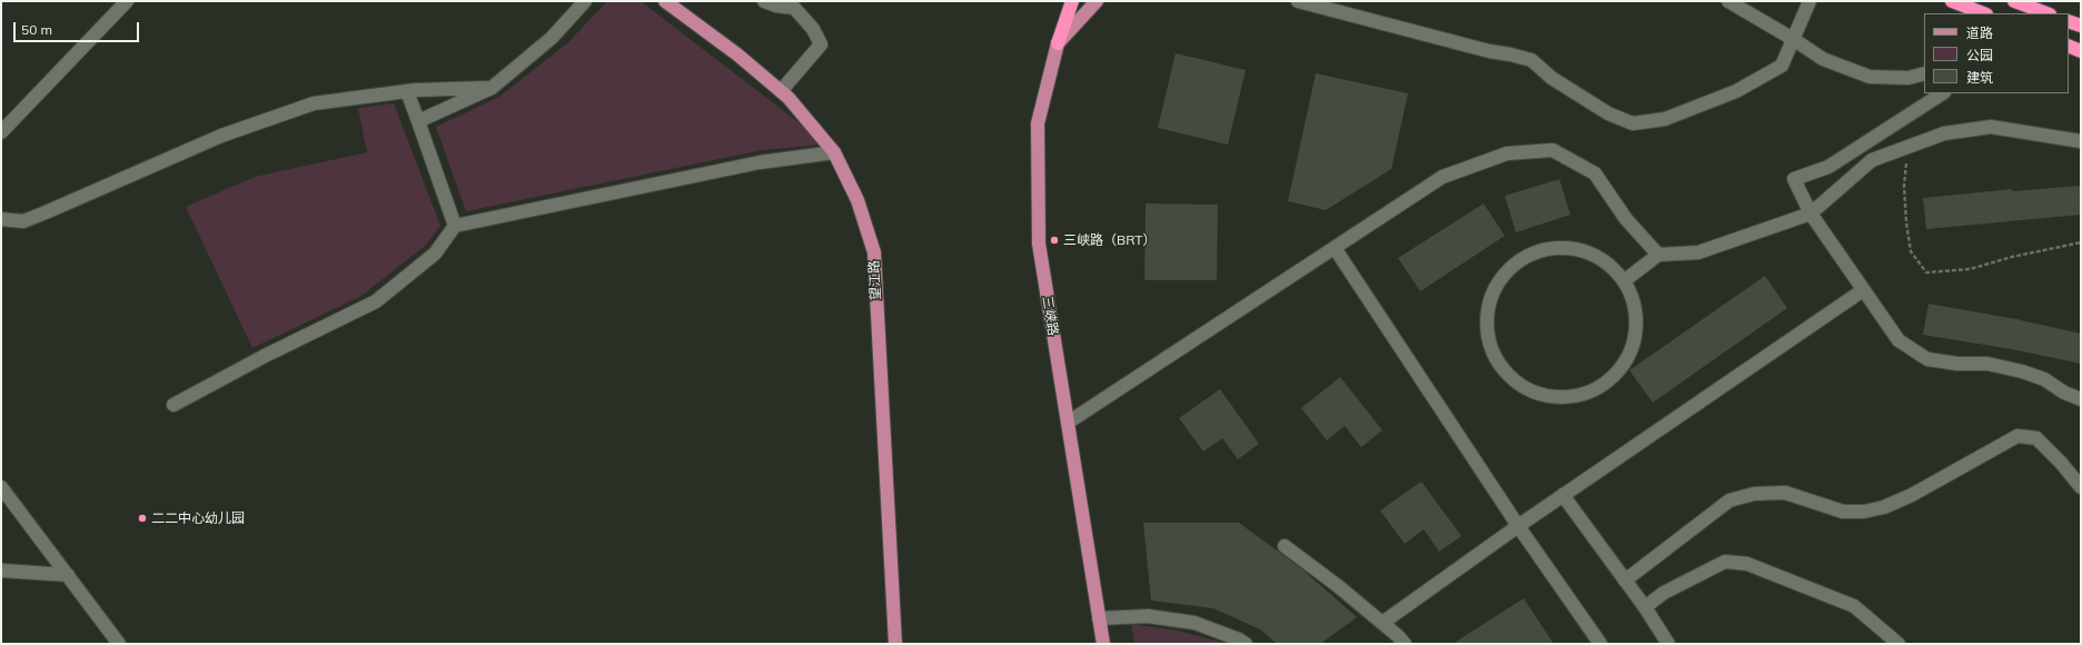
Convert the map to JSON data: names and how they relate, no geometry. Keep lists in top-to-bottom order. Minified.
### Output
{"streets":{"main road":["望江路","三峡路"]},"places":["三峡路（BRT）","二二中心幼儿园"],"legend":["道路","公园","建筑"],"scale_bar":"50 m"}
